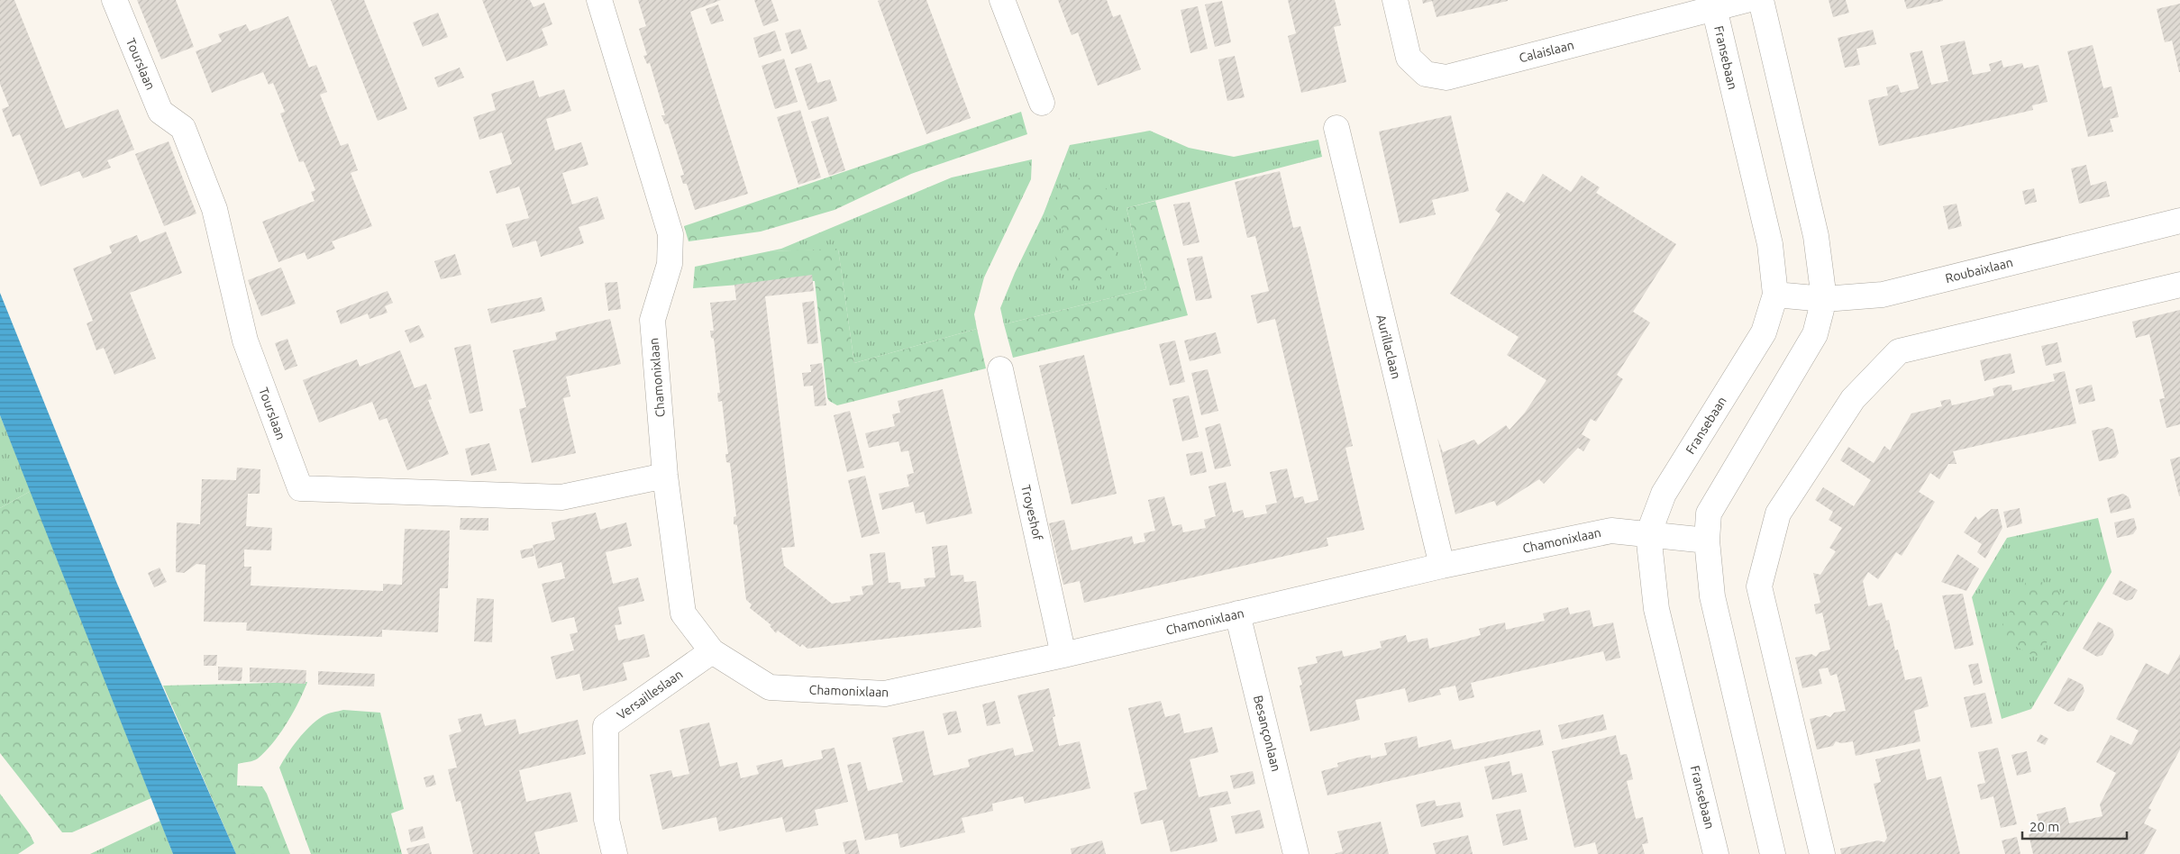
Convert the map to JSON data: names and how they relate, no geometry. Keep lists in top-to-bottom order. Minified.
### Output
{"streets":{"street":["Calaislaan","Fransebaan","Tourslaan","Roubaixlaan","Aurillaclaan","Chamonixlaan","Troyeshof","Versailleslaan","Besançonlaan"]},"crossings":[["Calaislaan","Fransebaan"],["Fransebaan","Roubaixlaan"],["Fransebaan","Chamonixlaan"],["Tourslaan","Chamonixlaan"],["Aurillaclaan","Chamonixlaan"],["Chamonixlaan","Troyeshof"],["Chamonixlaan","Versailleslaan"],["Chamonixlaan","Besançonlaan"]],"scale_bar":"20 m"}
